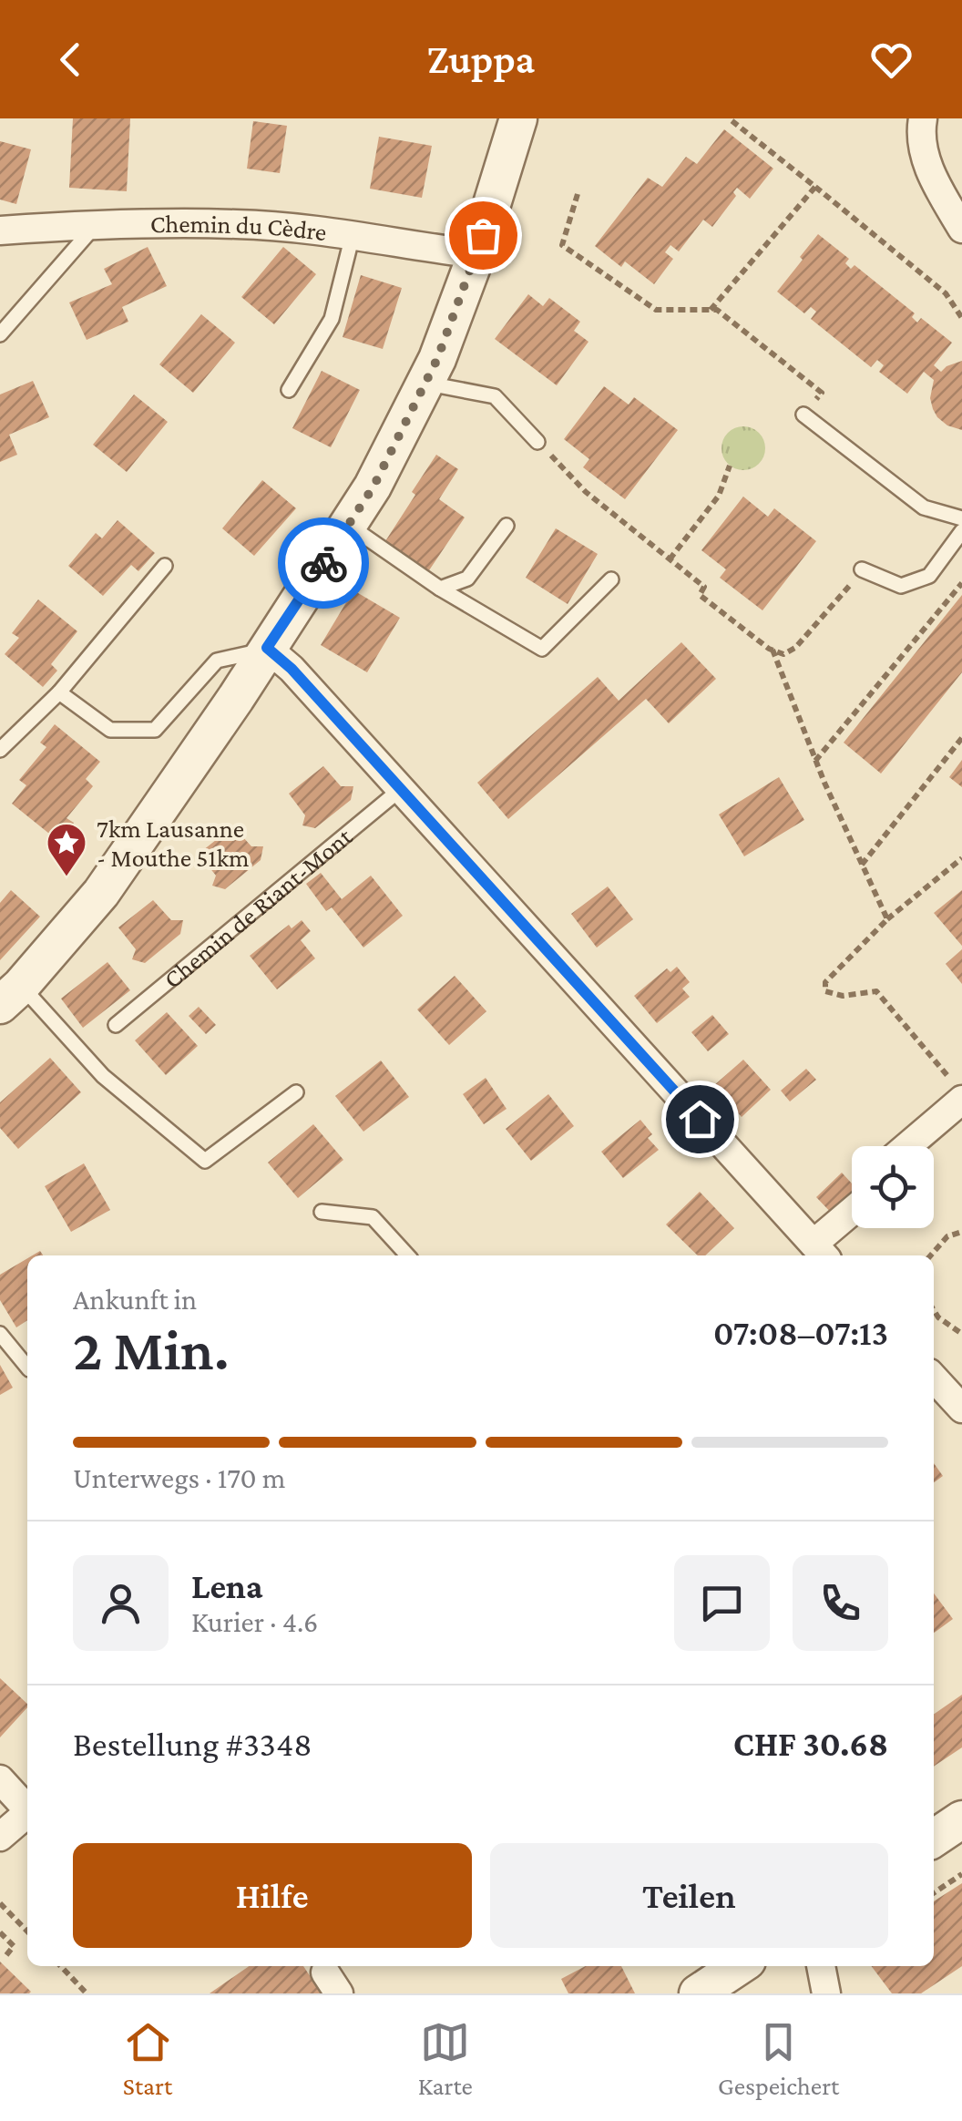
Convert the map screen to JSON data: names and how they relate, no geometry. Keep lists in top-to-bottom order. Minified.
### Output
{"streets":{"street":["Chemin du Cèdre"],"lane":["Chemin de Riant-Mont"]},"places":{"place":["7km Lausanne - Mouthe 51km"]},"page":{"header":"Zuppa","heading":["2 Min.","Ankunft in","07:08–07:13"],"panel":["Lena","Kurier · 4.6","Bestellung #3348","CHF 30.68"],"bar":"Unterwegs · 170 m","buttons":["Hilfe","Teilen"],"tabs":["Start","Karte","Gespeichert"]}}
